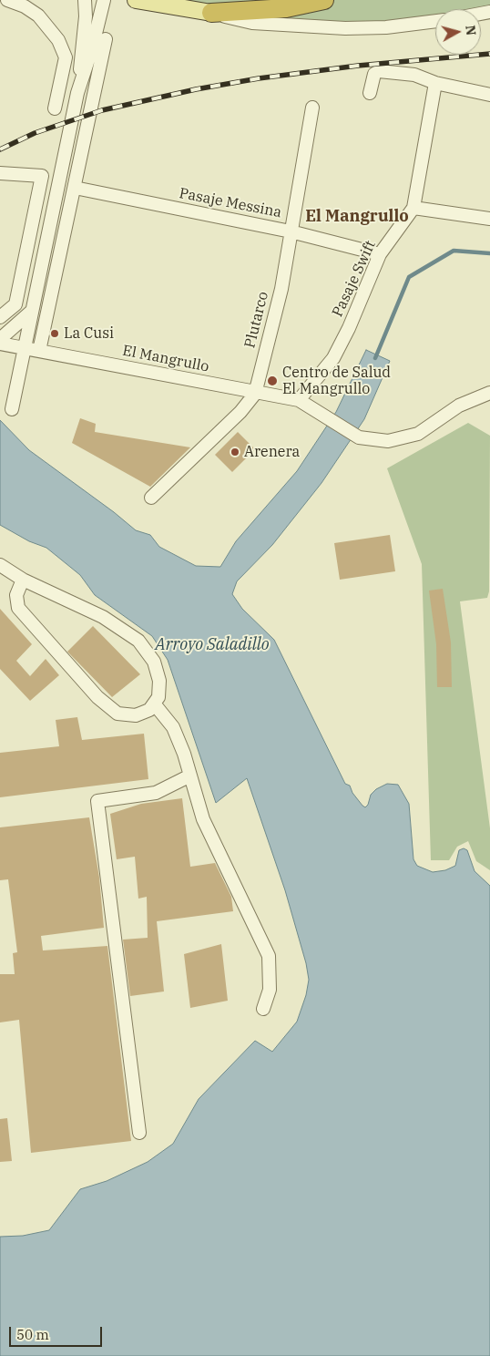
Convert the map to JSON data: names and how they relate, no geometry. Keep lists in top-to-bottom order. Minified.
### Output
{"streets":{"street":["Pasaje Messina","Pasaje Swift","Plutarco","El Mangrullo"]},"crossings":[["Pasaje Messina","Pasaje Swift"],["Pasaje Messina","Plutarco"],["Pasaje Swift","El Mangrullo"],["Plutarco","El Mangrullo"]],"districts":["El Mangrullo"],"water":["Arroyo Saladillo"],"places":["La Cusi","Centro de Salud El Mangrullo","Arenera"],"scale_bar":"50 m","north":"right"}
